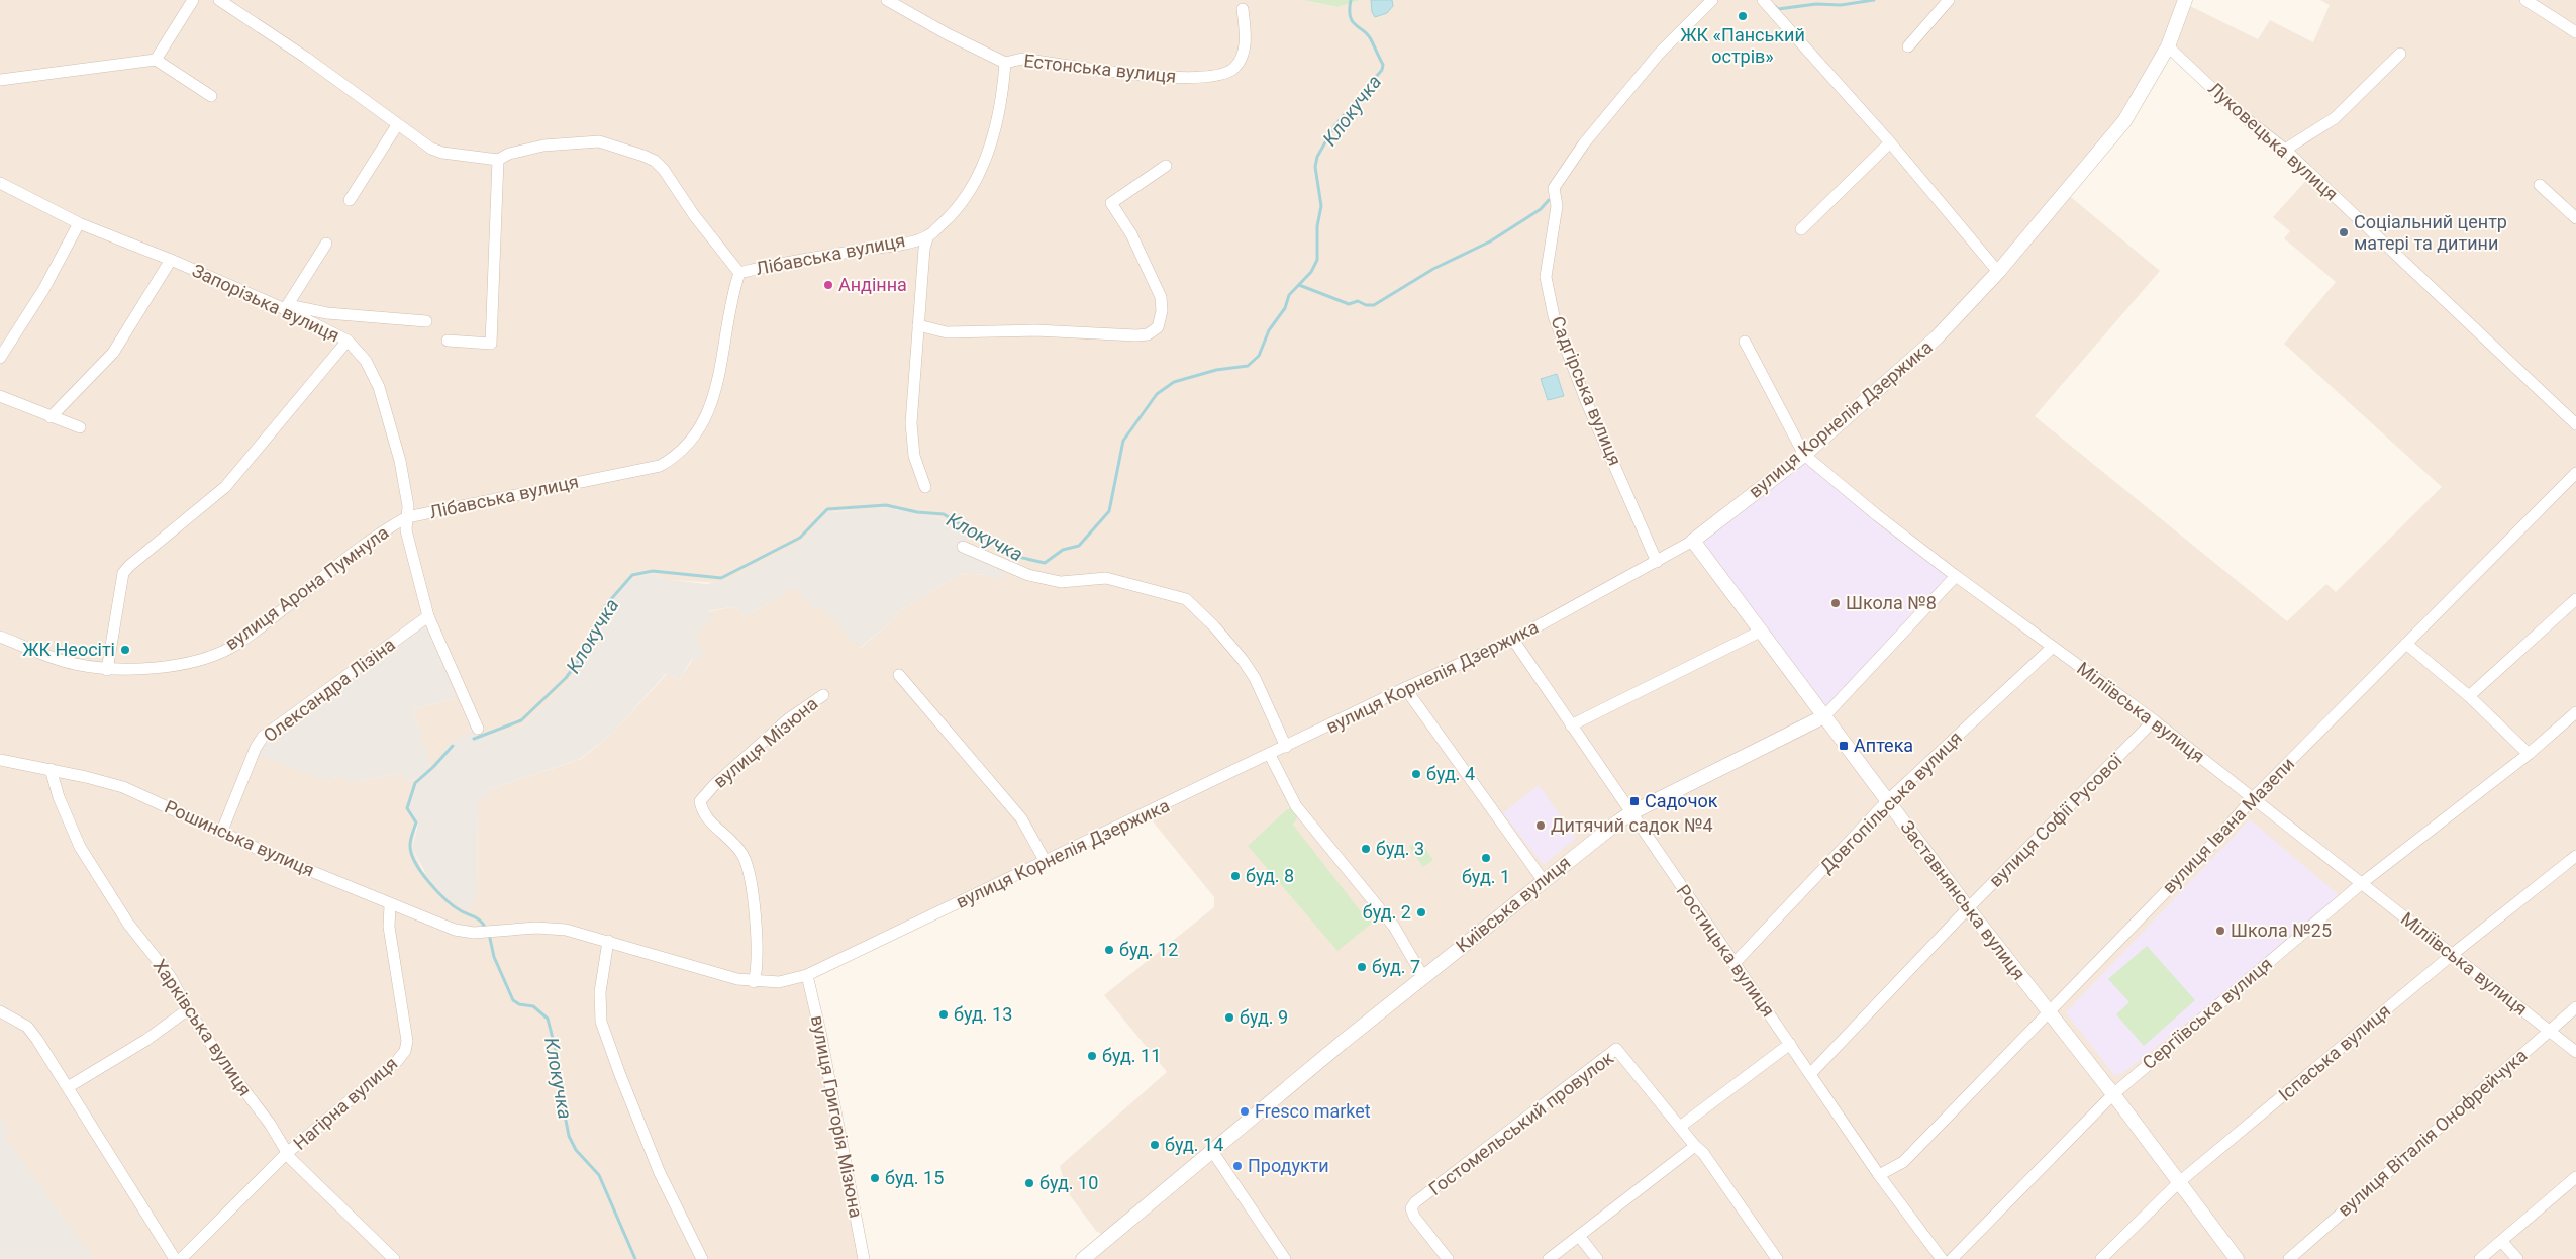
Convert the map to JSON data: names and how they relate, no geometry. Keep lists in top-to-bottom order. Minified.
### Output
{"streets":{"street":["Естонська вулиця","Луковецька вулиця","Лібавська вулиця","Запорізька вулиця","Садгірська вулиця","вулиця Корнелія Дзержика","вулиця Арона Пумнула","Олександра Лізіна","Міліївська вулиця","вулиця Мізюна","Довгопільська вулиця","вулиця Софії Русової","вулиця Івана Мазепи","Рошинська вулиця","Заставнянська вулиця","Київська вулиця","Ростицька вулиця","Сергіївська вулиця","Харківська вулиця","Іспаська вулиця","Нагірна вулиця","вулиця Григорія Мізюна","Гостомельський провулок","вулиця Віталія Онофрейчука"]},"crossings":[["Естонська вулиця","Лібавська вулиця"],["Луковецька вулиця","вулиця Корнелія Дзержика"],["Лібавська вулиця","Запорізька вулиця"],["Лібавська вулиця","вулиця Арона Пумнула"],["Запорізька вулиця","вулиця Арона Пумнула"],["Запорізька вулиця","Олександра Лізіна"],["Садгірська вулиця","вулиця Корнелія Дзержика"],["вулиця Корнелія Дзержика","Міліївська вулиця"],["вулиця Корнелія Дзержика","вулиця Мізюна"],["вулиця Корнелія Дзержика","Рошинська вулиця"],["вулиця Корнелія Дзержика","Заставнянська вулиця"],["вулиця Корнелія Дзержика","Ростицька вулиця"],["вулиця Корнелія Дзержика","вулиця Григорія Мізюна"],["Олександра Лізіна","Рошинська вулиця"],["Міліївська вулиця","Довгопільська вулиця"],["Міліївська вулиця","вулиця Софії Русової"],["Міліївська вулиця","вулиця Івана Мазепи"],["Міліївська вулиця","Київська вулиця"],["Міліївська вулиця","Сергіївська вулиця"],["Міліївська вулиця","Іспаська вулиця"],["Міліївська вулиця","вулиця Віталія Онофрейчука"],["Довгопільська вулиця","Заставнянська вулиця"],["Довгопільська вулиця","Ростицька вулиця"],["вулиця Софії Русової","Заставнянська вулиця"],["вулиця Софії Русової","Ростицька вулиця"],["вулиця Івана Мазепи","Заставнянська вулиця"],["вулиця Івана Мазепи","Ростицька вулиця"],["Рошинська вулиця","Харківська вулиця"],["Рошинська вулиця","Нагірна вулиця"],["Заставнянська вулиця","Київська вулиця"],["Заставнянська вулиця","Сергіївська вулиця"],["Заставнянська вулиця","Іспаська вулиця"],["Київська вулиця","Ростицька вулиця"],["Харківська вулиця","Нагірна вулиця"]],"water":["Клокучка"],"places":{"other":["ЖК «Панський острів»","Соціальний центр матері та дитини","Андінна","Школа №8","ЖК Неосіті","буд. 4","Дитячий садок №4","буд. 3","буд. 1","буд. 8","буд. 2","Школа №25","буд. 12","буд. 7","буд. 13","буд. 9","буд. 11","Fresco market","буд. 14","Продукти","буд. 15","буд. 10"],"transit":["Аптека","Садочок"]}}
